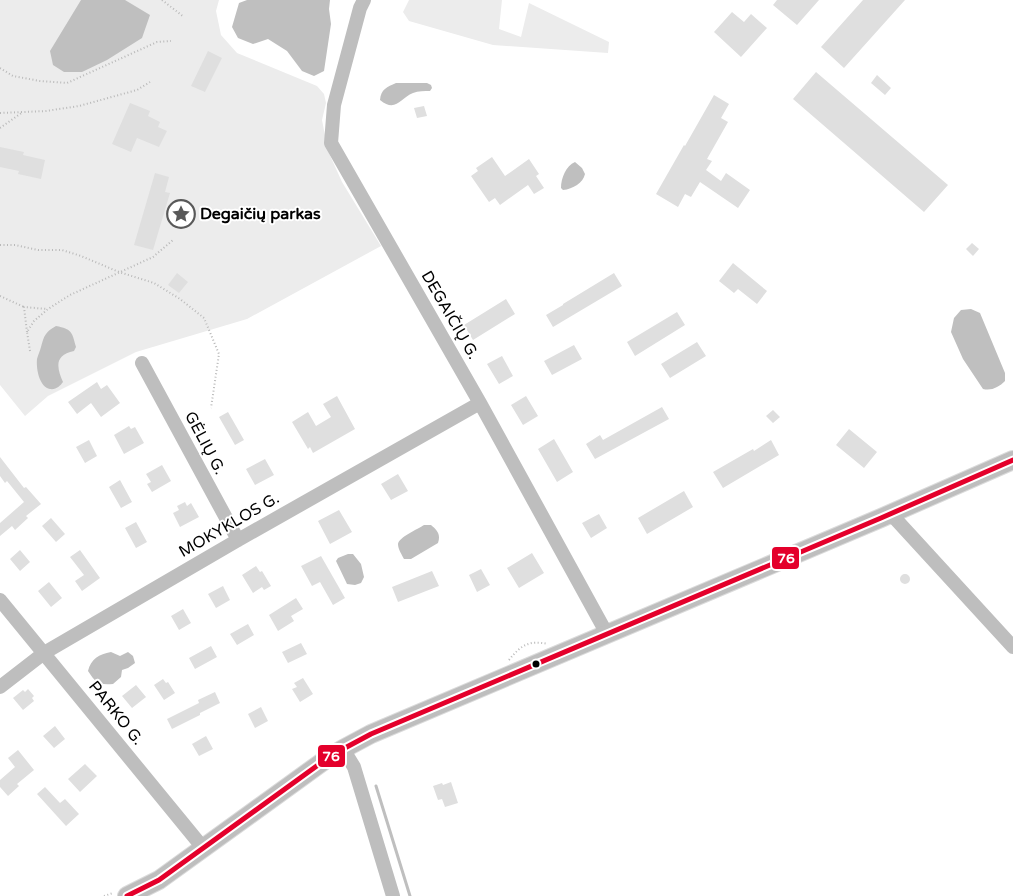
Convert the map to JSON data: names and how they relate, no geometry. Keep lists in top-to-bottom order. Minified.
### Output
{"streets":{"street":["DEGAIČIŲ G.","GĖLIŲ G.","MOKYKLOS G.","PARKO G."]},"crossings":[["DEGAIČIŲ G.","MOKYKLOS G."],["GĖLIŲ G.","MOKYKLOS G."],["MOKYKLOS G.","PARKO G."]],"places":{"place":["Degaičių parkas"]},"lines":["transit line 76"]}
